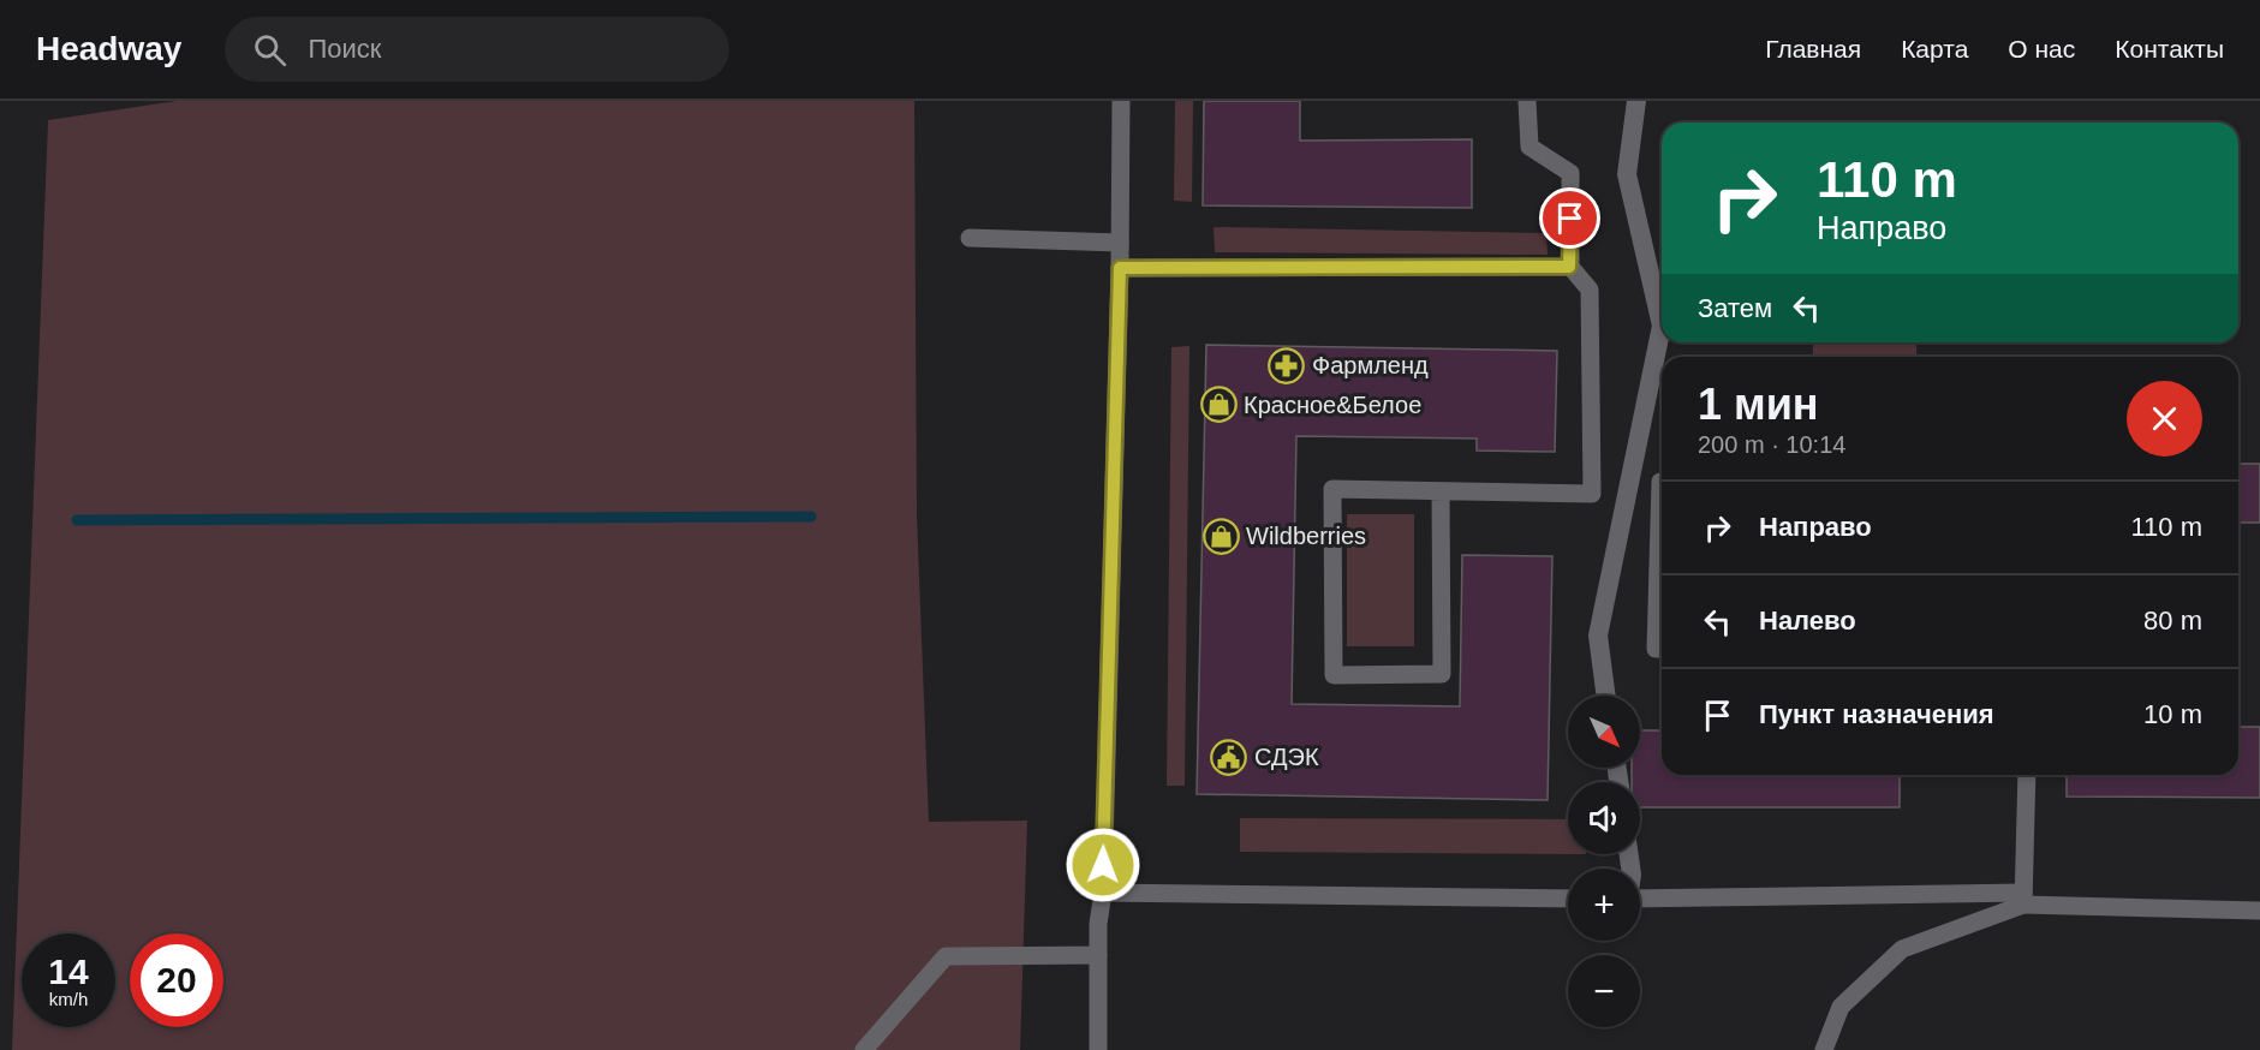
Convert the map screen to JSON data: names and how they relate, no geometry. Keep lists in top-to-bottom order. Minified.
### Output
{"places":{"pharmacy":["Фармленд"],"shop":["Красное&Белое","Wildberries"],"public building":["СДЭК"]},"north":"bottom right","page":{"header":"Headway","search":"Поиск","nav":["Главная","Карта","О нас","Контакты"],"turn":["110 m","Направо"],"then":"Затем","heading":["1 мин","200 m · 10:14"],"list":[{"name":"Направо","value":"110 m"},{"name":"Налево","value":"80 m"},{"name":"Пункт назначения","value":"10 m"}],"map_buttons":["+","−"],"speed":"14 km/h","limit":"20"}}
